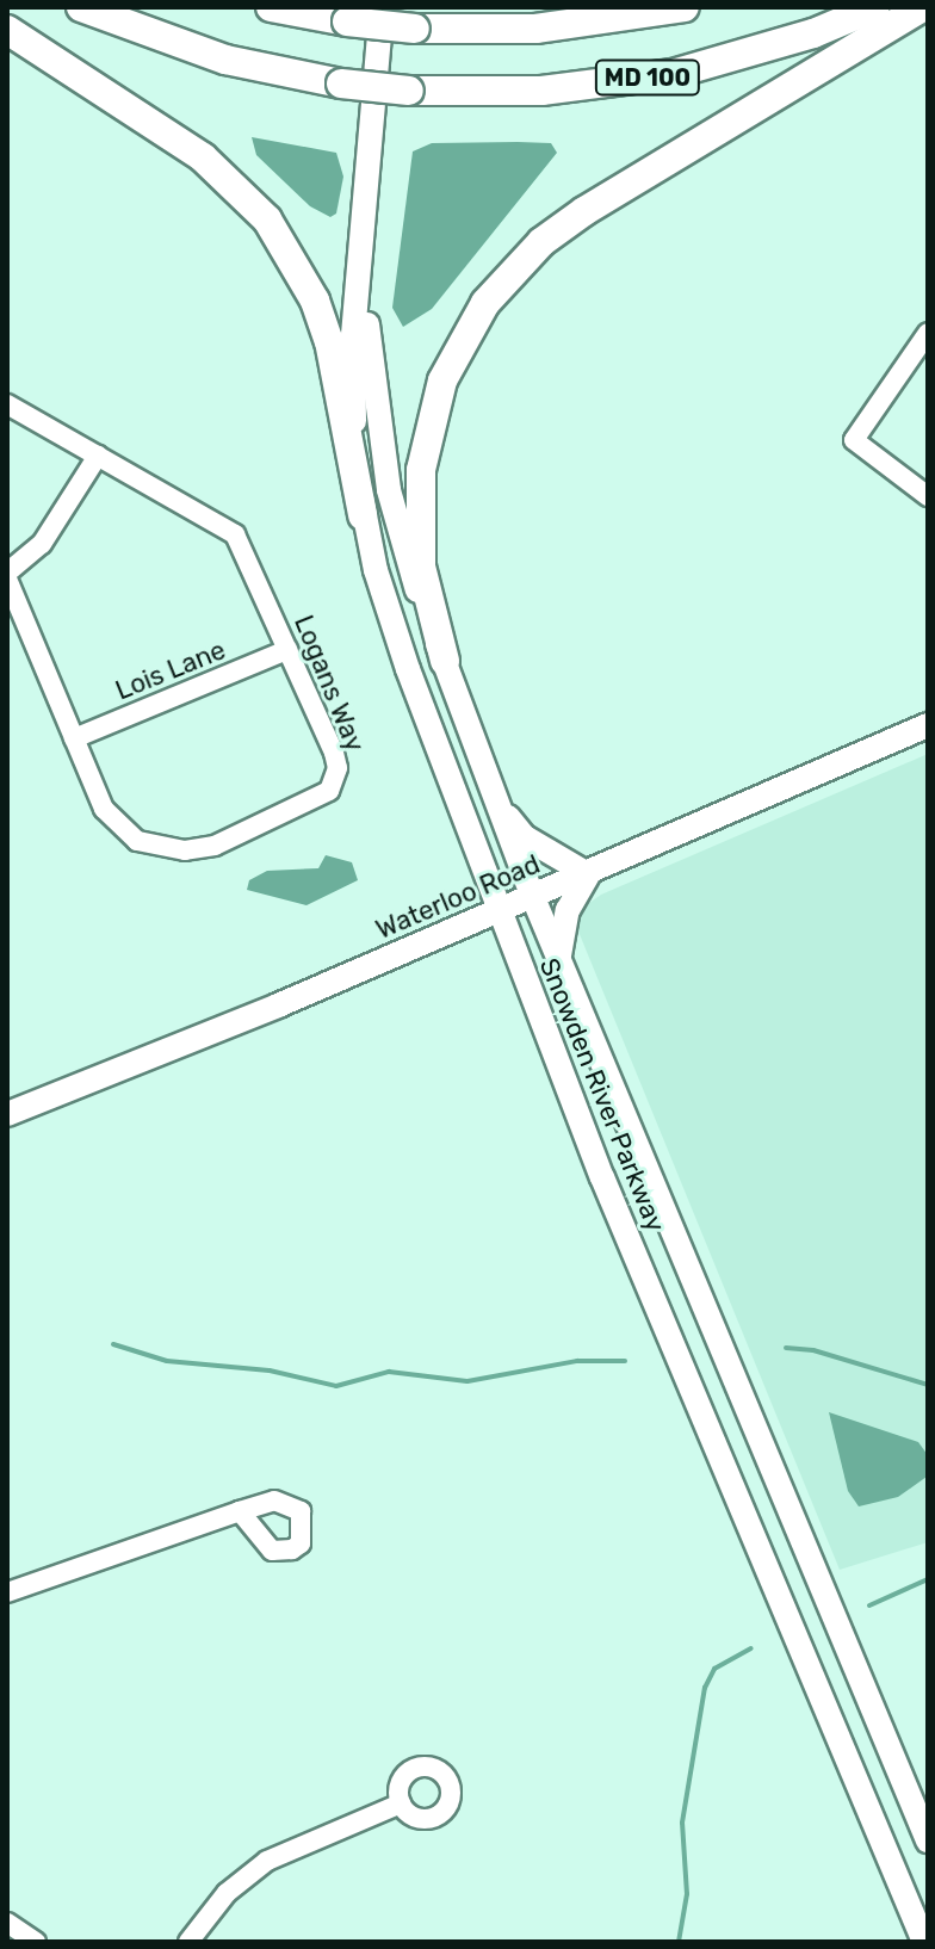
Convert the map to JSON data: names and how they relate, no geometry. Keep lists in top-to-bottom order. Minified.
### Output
{"streets":{"highway":["MD 100"],"main road":["Waterloo Road","Snowden River Parkway"],"street":["Lois Lane","Logans Way"]},"crossings":[["Lois Lane","Logans Way"],["Waterloo Road","Snowden River Parkway"]]}
